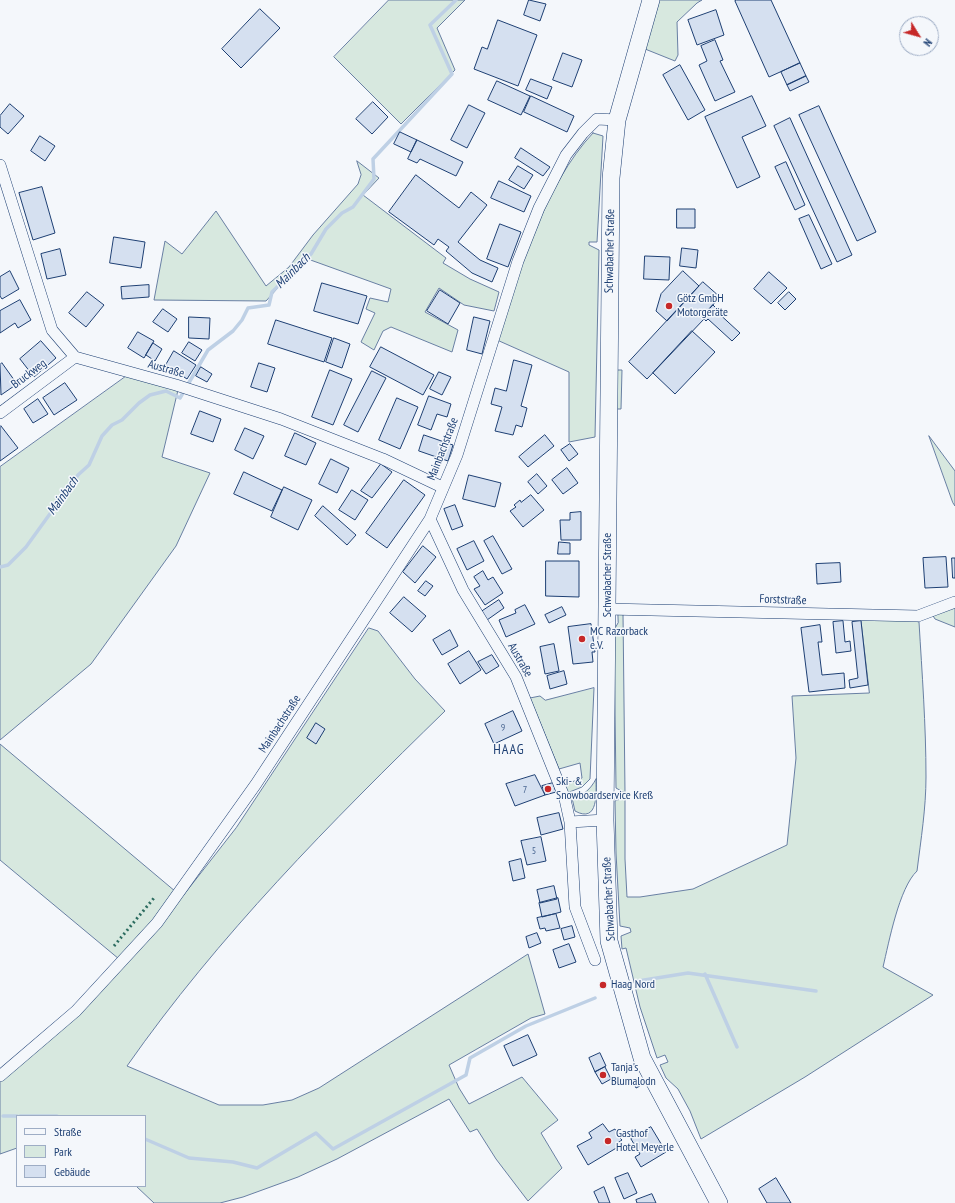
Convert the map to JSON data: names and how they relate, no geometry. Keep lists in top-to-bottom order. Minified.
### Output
{"streets":{"main road":["Schwabacher Straße"],"street":["Austraße","Bruckweg","Mainbachstraße","Forststraße"]},"crossings":[["Schwabacher Straße","Mainbachstraße"],["Schwabacher Straße","Forststraße"],["Austraße","Bruckweg"],["Austraße","Mainbachstraße"]],"districts":["HAAG"],"water":["Mainbach"],"places":["Götz GmbH Motorgeräte","MC Razorback e.V.","Ski- & Snowboardservice Kreß","Haag Nord","Tanja's Blumalodn","Gasthof Hotel Meyerle"],"house_numbers":["9","7","5"],"legend":["Straße","Park","Gebäude"],"north":"bottom right"}
